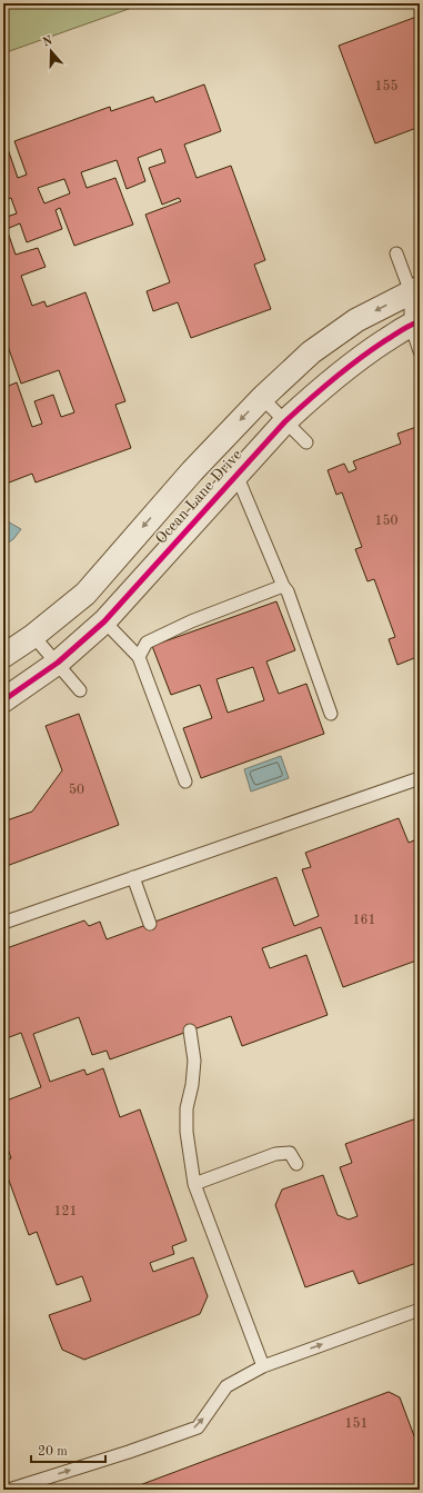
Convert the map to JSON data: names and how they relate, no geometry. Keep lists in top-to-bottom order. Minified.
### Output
{"streets":{"street":["Ocean Lane Drive"]},"house_numbers":["155","150","50","161","121","151"],"scale_bar":"20 m","north":"top"}
